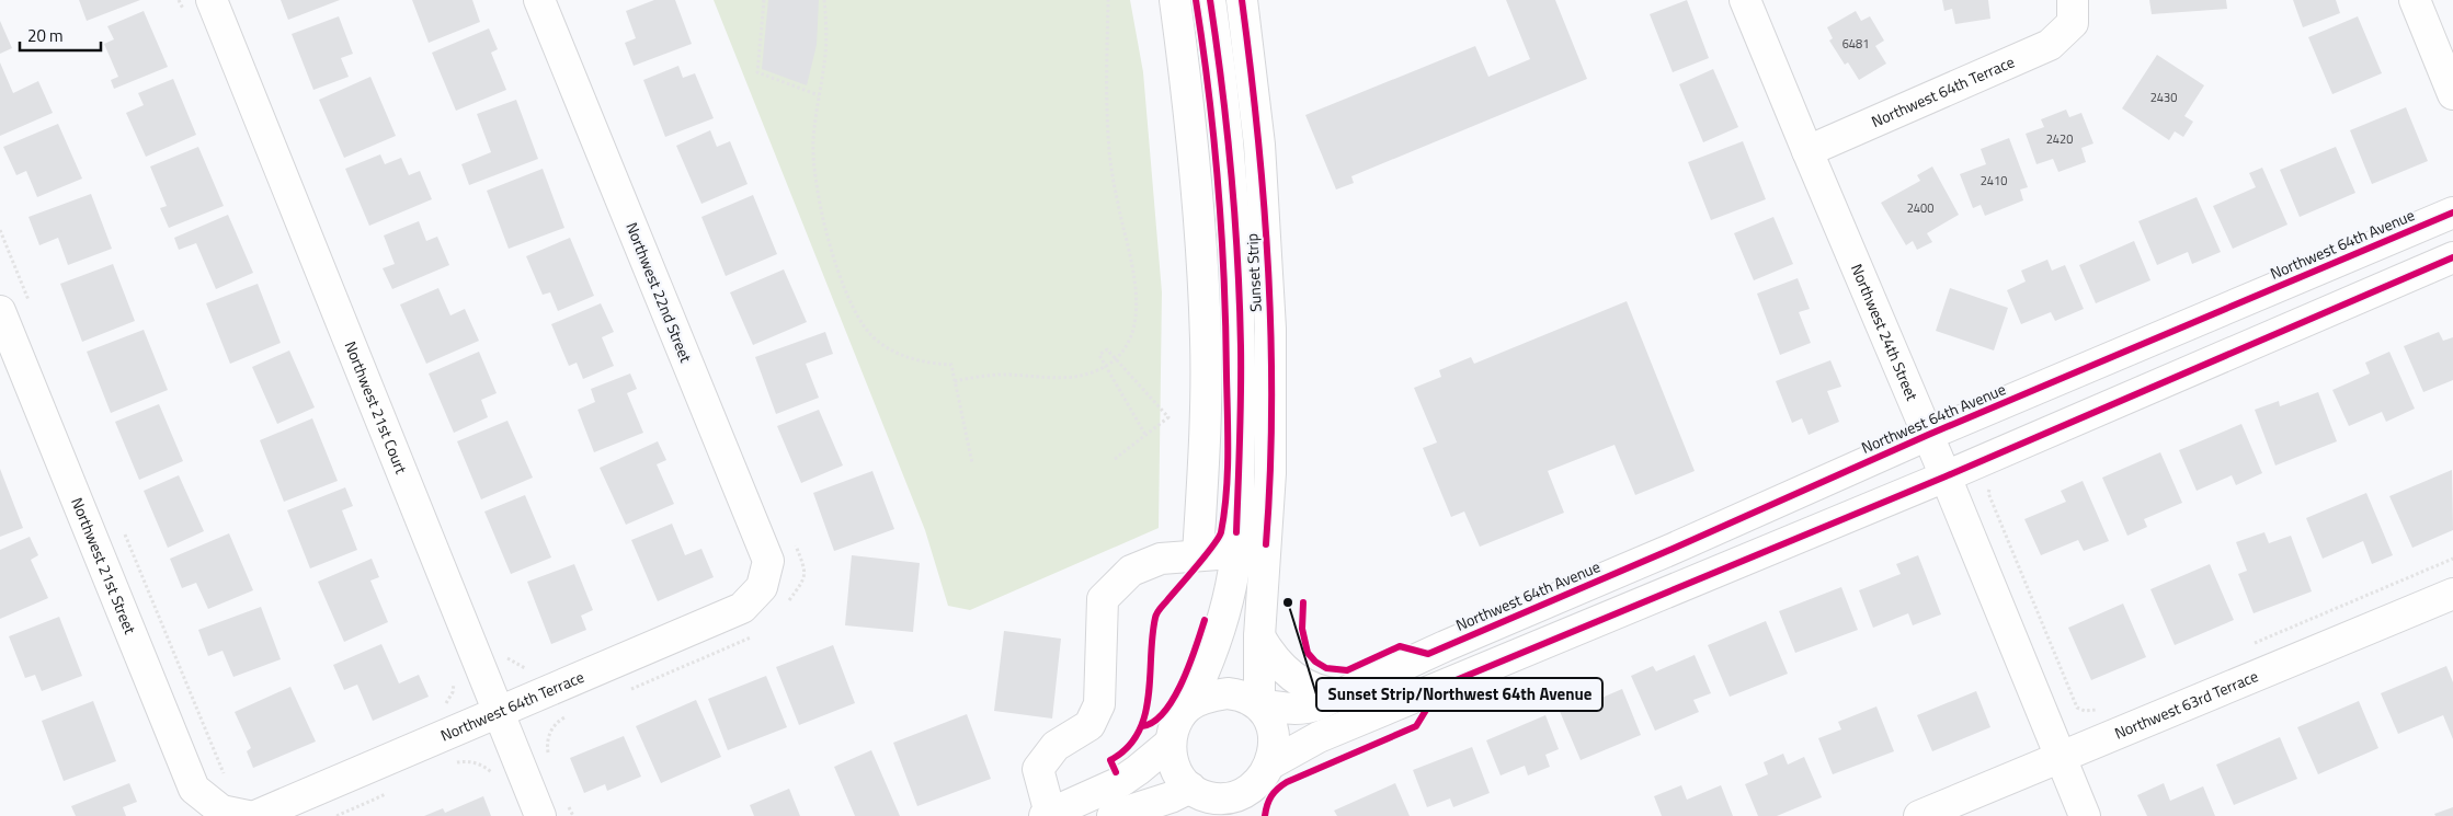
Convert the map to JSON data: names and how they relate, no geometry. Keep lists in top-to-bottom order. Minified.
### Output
{"streets":{"street":["Northwest 64th Terrace","Northwest 64th Avenue","Sunset Strip","Northwest 22nd Street","Northwest 24th Street","Northwest 21st Court","Northwest 21st Street","Northwest 63rd Terrace"]},"crossings":[["Northwest 64th Terrace","Northwest 22nd Street"],["Northwest 64th Terrace","Northwest 24th Street"],["Northwest 64th Terrace","Northwest 21st Court"],["Northwest 64th Avenue","Sunset Strip"],["Northwest 64th Avenue","Northwest 24th Street"],["Northwest 24th Street","Northwest 63rd Terrace"]],"places":["Sunset Strip/Northwest 64th Avenue"],"house_numbers":["6481","2430","2420","2410","2400"],"scale_bar":"20 m"}
